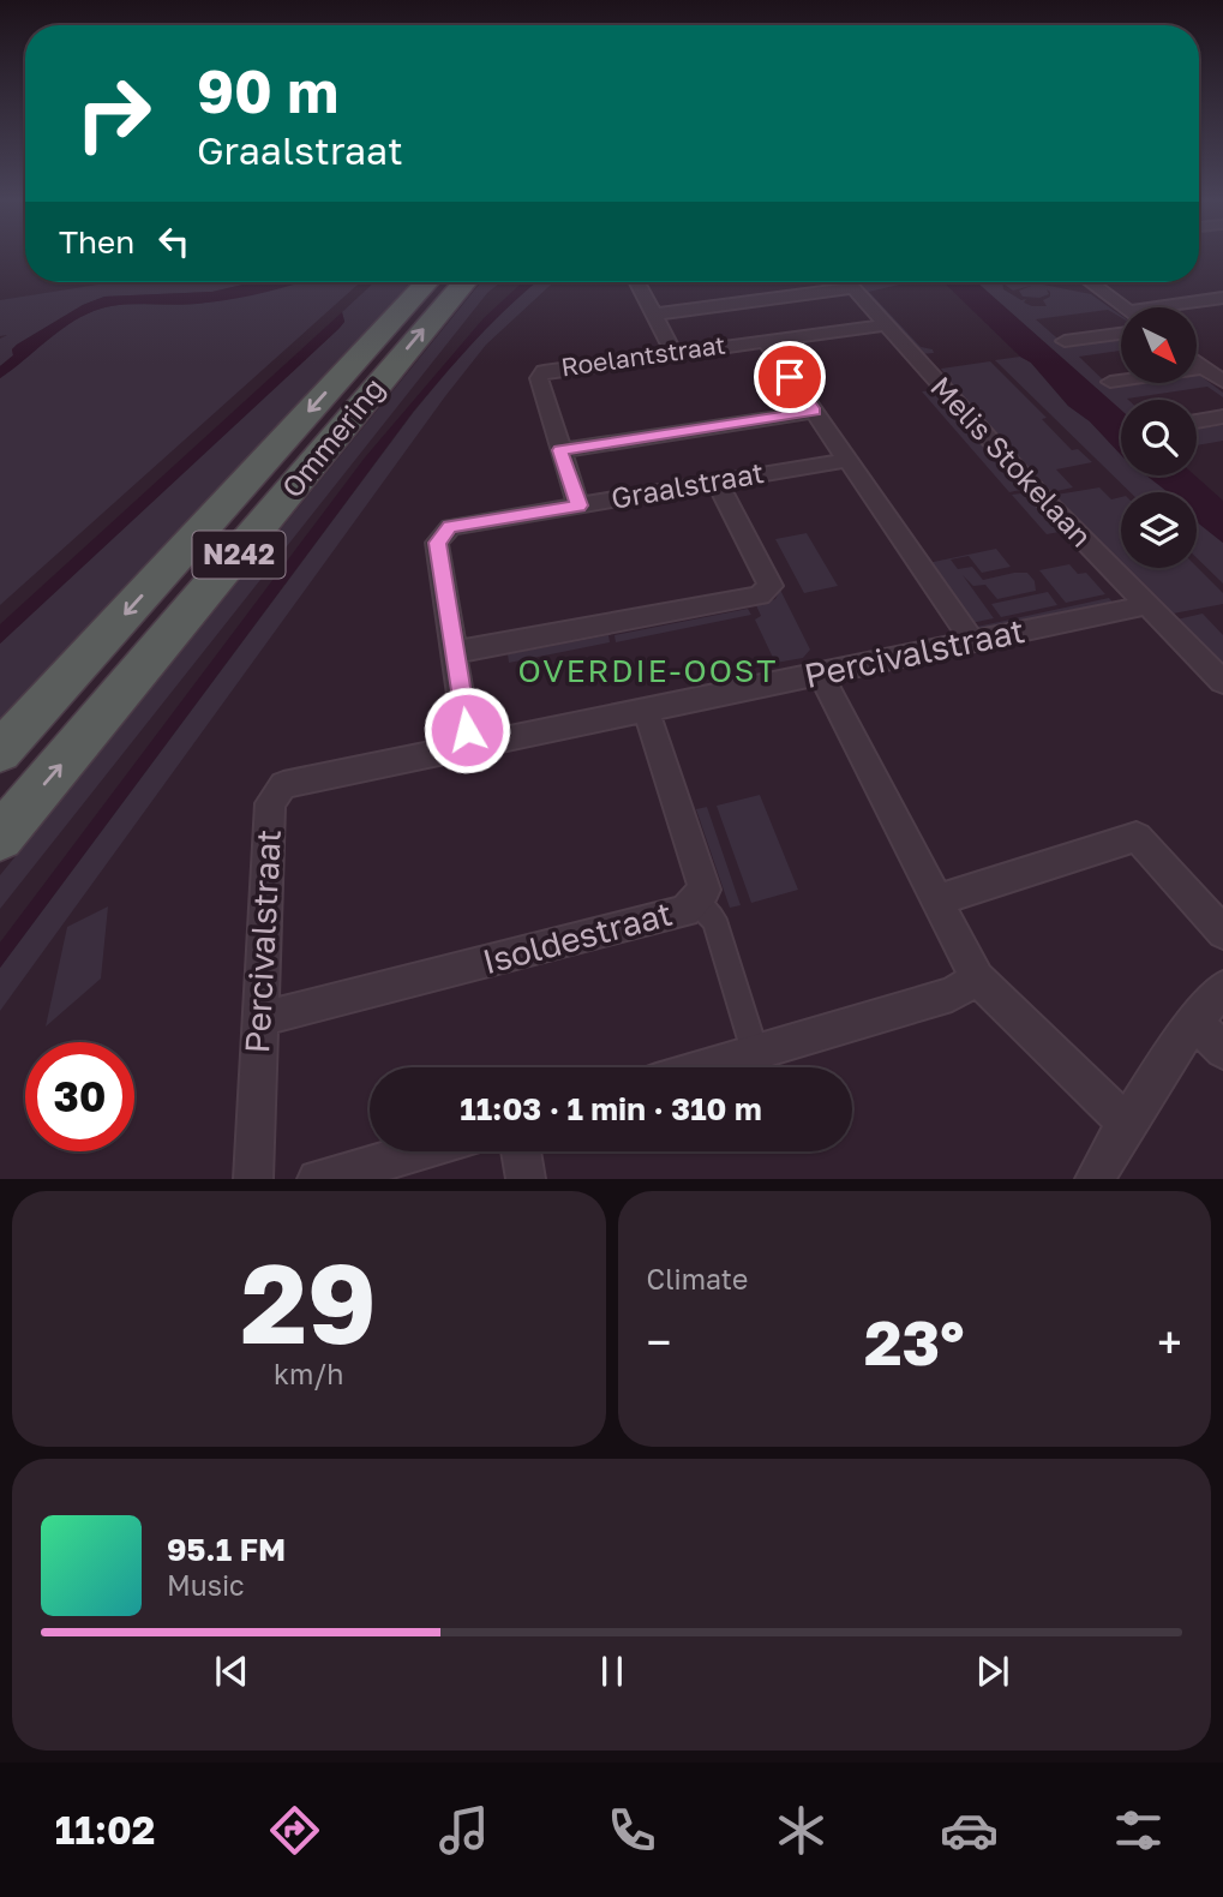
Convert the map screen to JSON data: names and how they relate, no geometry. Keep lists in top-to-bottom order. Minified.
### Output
{"streets":{"highway":["Ommering","N242"],"street":["Roelantstraat","Melis Stokelaan","Graalstraat","Percivalstraat","Isoldestraat"]},"crossings":[["Roelantstraat","Melis Stokelaan"],["Roelantstraat","Graalstraat"],["Melis Stokelaan","Percivalstraat"],["Graalstraat","Percivalstraat"],["Percivalstraat","Isoldestraat"]],"districts":["OVERDIE-OOST"],"north":"bottom right","page":{"turn":["90 m","Graalstraat"],"then":"Then","limit":"30","trip":"11:03 · 1 min · 310 m","tile":[["29","km/h"],"Climate"],"heat":["−","23°","+"],"song":["95.1 FM","Music"],"tabs":"11:02"}}
